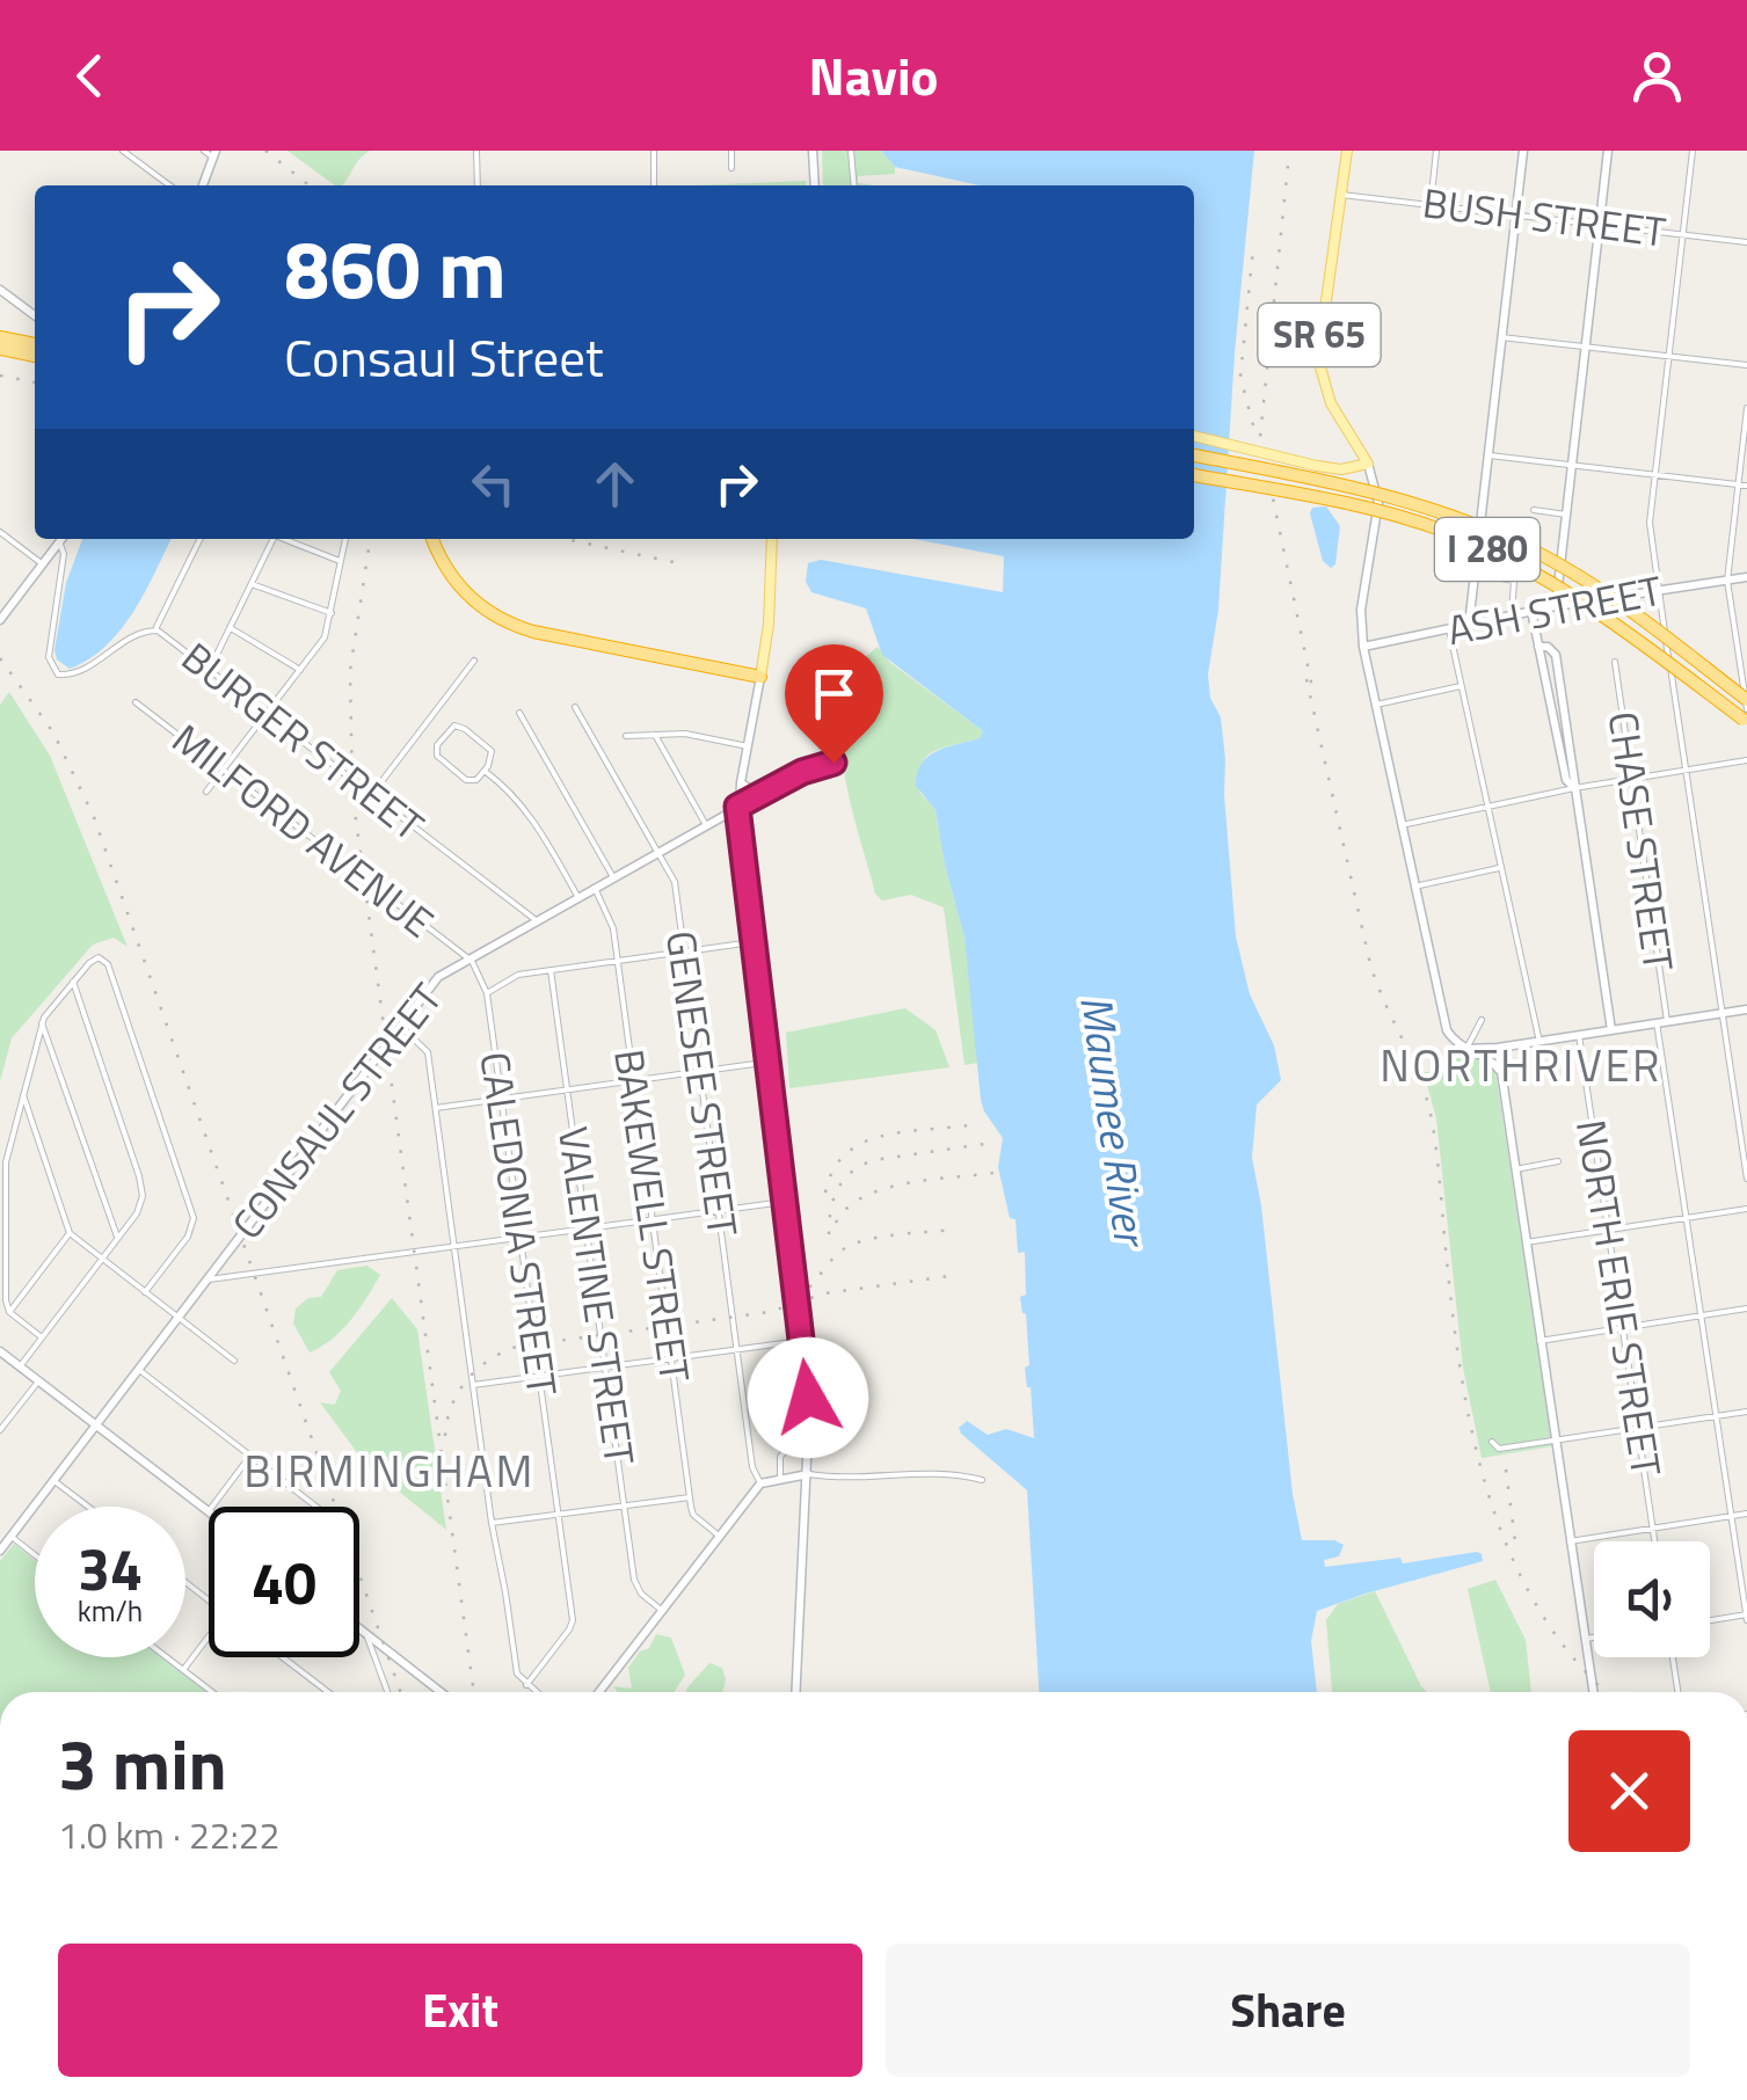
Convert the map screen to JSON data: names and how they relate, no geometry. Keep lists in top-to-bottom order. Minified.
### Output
{"streets":{"highway":["I 280"],"main road":["SR 65"],"street":["BUSH STREET","ASH STREET","BURGER STREET","MILFORD AVENUE","CHASE STREET","GENESEE STREET","CONSAUL STREET","BAKEWELL STREET","CALEDONIA STREET","VALENTINE STREET","NORTH ERIE STREET"]},"crossings":[["BUSH STREET","SR 65"],["BURGER STREET","CONSAUL STREET"],["MILFORD AVENUE","CONSAUL STREET"],["MILFORD AVENUE","CALEDONIA STREET"],["GENESEE STREET","CONSAUL STREET"],["CONSAUL STREET","BAKEWELL STREET"],["CONSAUL STREET","CALEDONIA STREET"]],"districts":["NORTHRIVER","BIRMINGHAM"],"water":["Maumee River"],"page":{"header":"Navio","turn":["860 m","Consaul Street"],"speed":"34 km/h","limit":"40","heading":["3 min","1.0 km · 22:22"],"buttons":["Exit","Share"]}}
